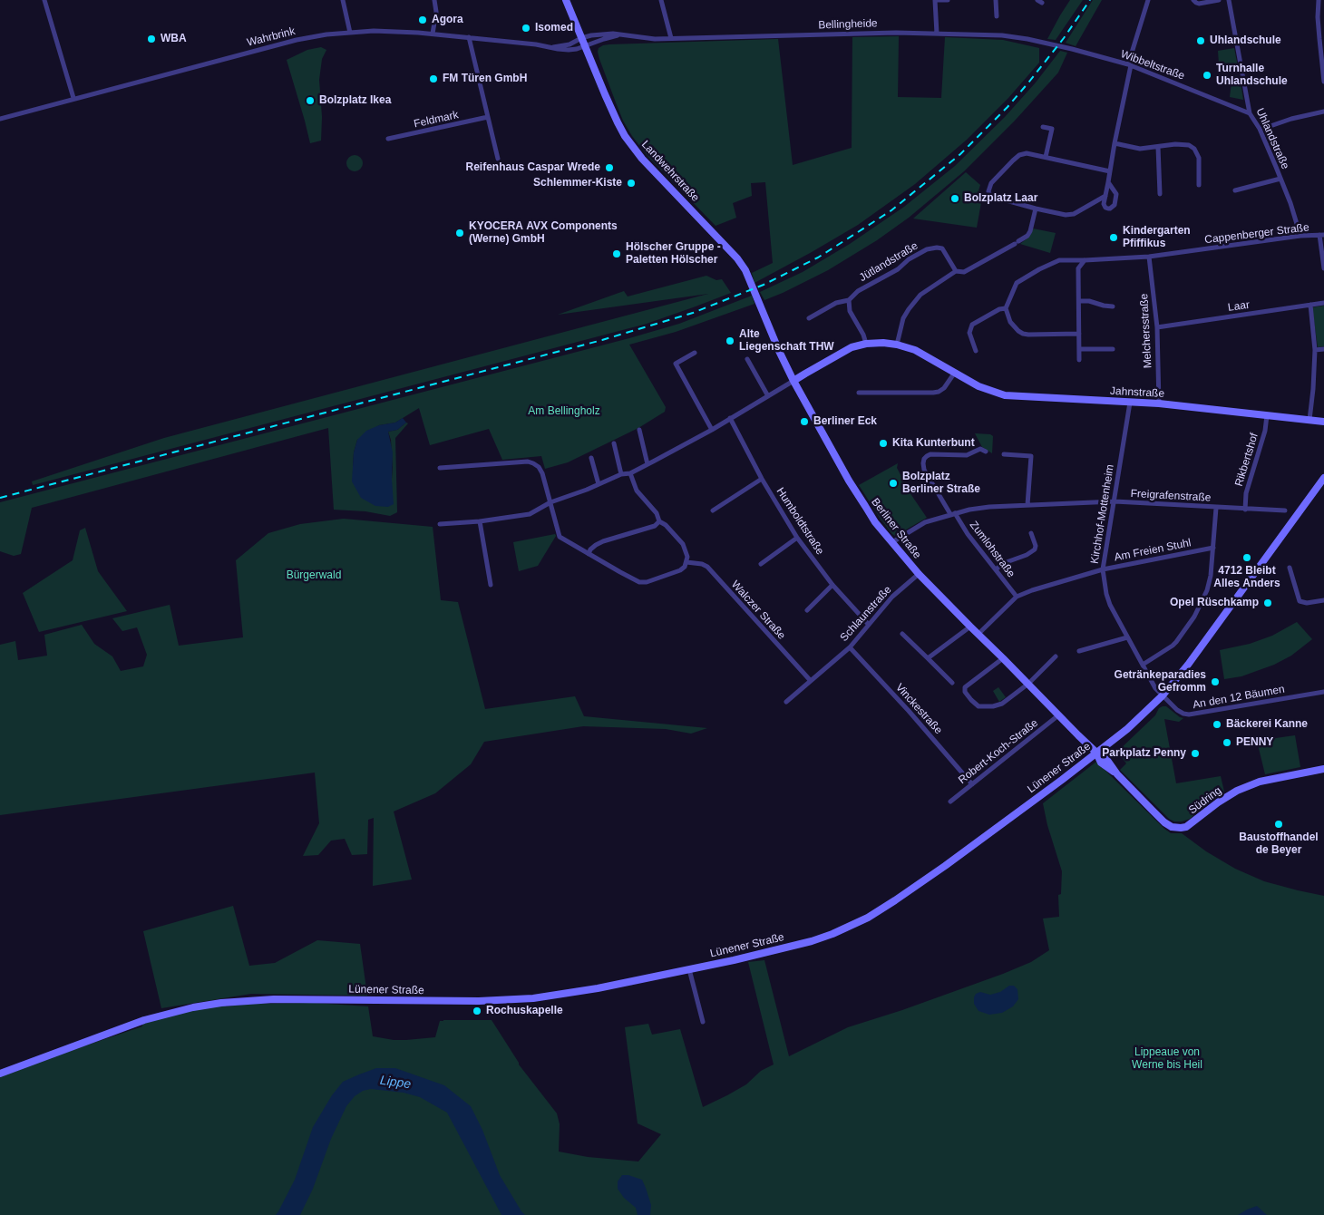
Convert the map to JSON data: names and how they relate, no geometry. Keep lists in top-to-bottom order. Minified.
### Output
{"streets":{"street":["Bellingheide","Wahrbrink","Wibbeltstraße","Feldmark","Uhlandstraße","Landwehrstraße","Cappenberger Straße","Jütlandstraße","Laar","Melchersstraße","Jahnstraße","Rikbertshof","Freigrafenstraße","Kirchhof-Mottenheim","Humboldtstraße","Berliner Straße","Zumlohstraße","Am Freien Stuhl","Walczer Straße","Schlaunstraße","An den 12 Bäumen","Vinckestraße","Robert-Koch-Straße","Lünener Straße","Südring"]},"crossings":[["Bellingheide","Wahrbrink"],["Bellingheide","Wibbeltstraße"],["Bellingheide","Landwehrstraße"],["Wahrbrink","Landwehrstraße"],["Wibbeltstraße","Uhlandstraße"],["Uhlandstraße","Cappenberger Straße"],["Landwehrstraße","Berliner Straße"],["Cappenberger Straße","Melchersstraße"],["Laar","Melchersstraße"],["Melchersstraße","Jahnstraße"],["Jahnstraße","Rikbertshof"],["Jahnstraße","Kirchhof-Mottenheim"],["Jahnstraße","Berliner Straße"],["Rikbertshof","Freigrafenstraße"],["Freigrafenstraße","Kirchhof-Mottenheim"],["Freigrafenstraße","Berliner Straße"],["Freigrafenstraße","Zumlohstraße"],["Kirchhof-Mottenheim","Am Freien Stuhl"],["Kirchhof-Mottenheim","An den 12 Bäumen"],["Kirchhof-Mottenheim","Lünener Straße"],["Humboldtstraße","Schlaunstraße"],["Berliner Straße","Am Freien Stuhl"],["Berliner Straße","Schlaunstraße"],["Berliner Straße","Robert-Koch-Straße"],["Berliner Straße","Lünener Straße"],["Berliner Straße","Südring"],["Zumlohstraße","Am Freien Stuhl"],["Walczer Straße","Schlaunstraße"],["Schlaunstraße","Vinckestraße"],["An den 12 Bäumen","Lünener Straße"],["Vinckestraße","Robert-Koch-Straße"],["Lünener Straße","Südring"]],"water":["Lippe"],"parks":["Am Bellingholz","Bürgerwald","Lippeaue von Werne bis Heil"],"places":["Agora","Isomed","WBA","Uhlandschule","Turnhalle Uhlandschule","FM Türen GmbH","Bolzplatz Ikea","Reifenhaus Caspar Wrede","Schlemmer-Kiste","Bolzplatz Laar","KYOCERA AVX Components (Werne) GmbH","Kindergarten Pfiffikus","Hölscher Gruppe - Paletten Hölscher","Alte Liegenschaft THW","Berliner Eck","Kita Kunterbunt","Bolzplatz Berliner Straße","4712 Bleibt Alles Anders","Opel Rüschkamp","Getränkeparadies Gefromm","Bäckerei Kanne","PENNY","Parkplatz Penny","Baustoffhandel de Beyer","Rochuskapelle"]}
